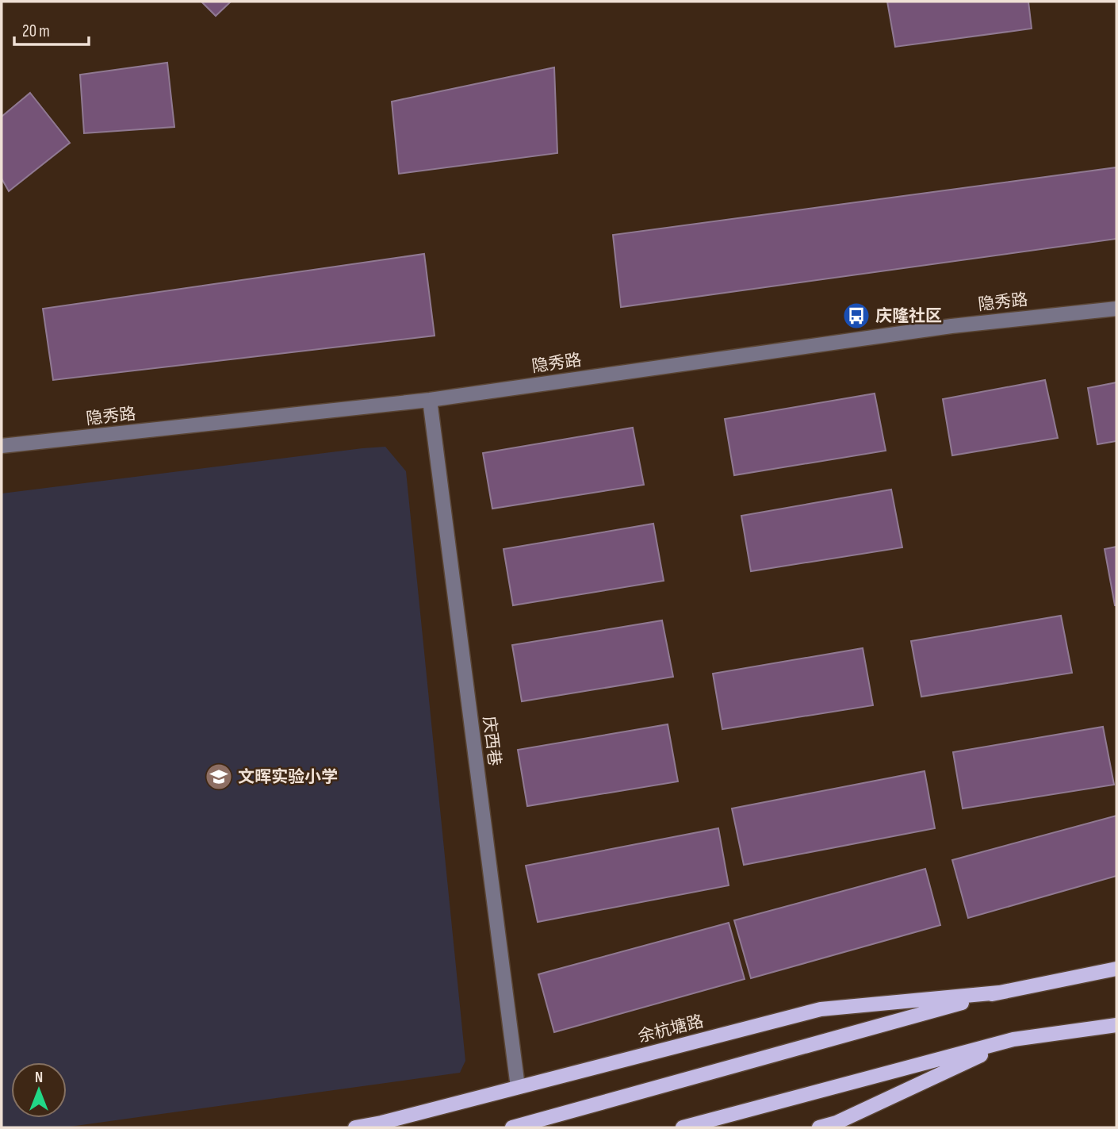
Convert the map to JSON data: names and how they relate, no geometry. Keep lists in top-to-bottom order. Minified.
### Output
{"streets":{"main road":["余杭塘路"],"street":["隐秀路","庆西巷"]},"crossings":[["隐秀路","庆西巷"],["庆西巷","余杭塘路"]],"places":{"bus stop":["庆隆社区"],"school or university":["文晖实验小学"]},"scale_bar":"20 m","north":"top"}
